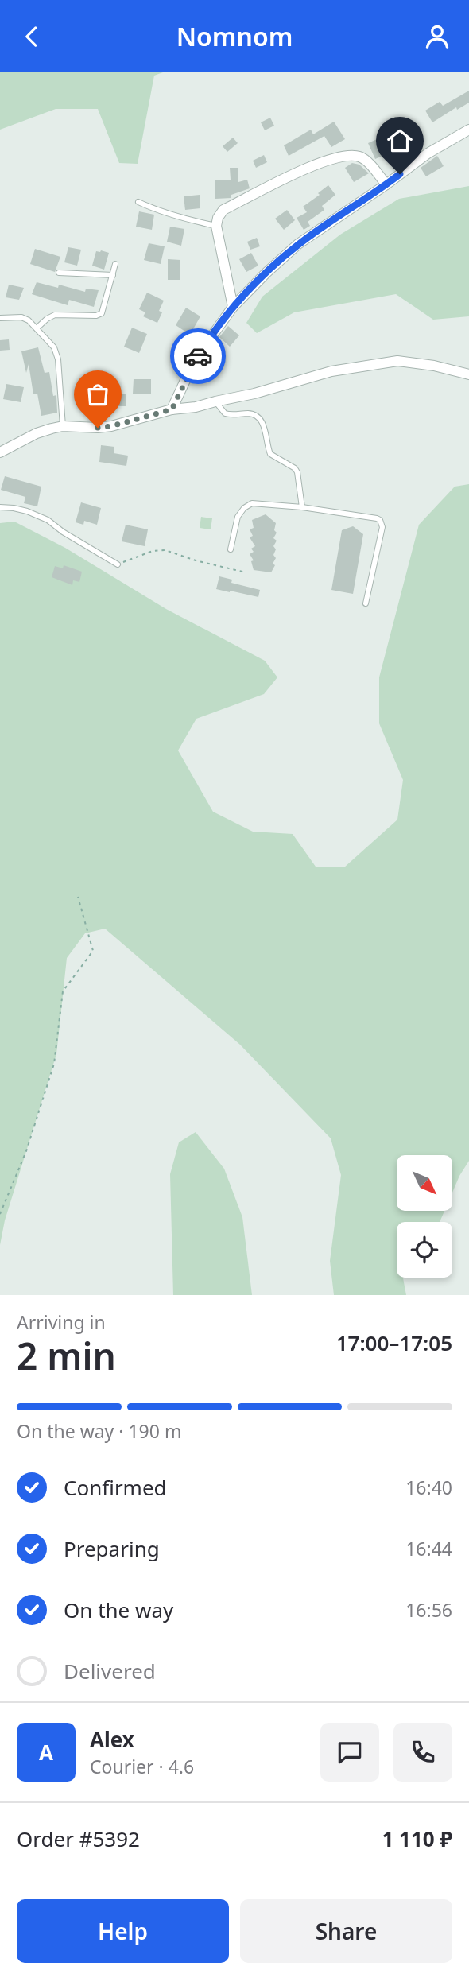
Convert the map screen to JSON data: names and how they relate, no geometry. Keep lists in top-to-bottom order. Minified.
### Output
{"north":"bottom right","page":{"header":"Nomnom","heading":["2 min","Arriving in","17:00–17:05"],"panel":["Alex","Courier · 4.6","Order #5392","1 110 ₽"],"bar":"On the way · 190 m","list":[["Confirmed","16:40"],["Preparing","16:44"],["On the way","16:56"],"Delivered"],"round":"A","buttons":["Help","Share"]}}
